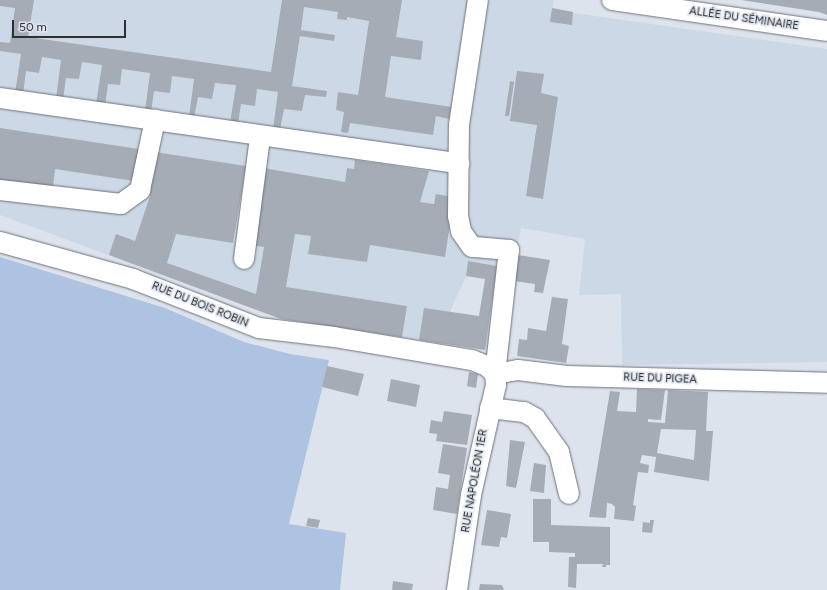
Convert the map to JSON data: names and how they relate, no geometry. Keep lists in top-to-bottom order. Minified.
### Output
{"streets":{"street":["ALLÉE DU SÉMINAIRE","RUE DU BOIS ROBIN","RUE DU PIGEA","RUE NAPOLÉON 1ER"]},"crossings":[["RUE DU BOIS ROBIN","RUE DU PIGEA"],["RUE DU BOIS ROBIN","RUE NAPOLÉON 1ER"],["RUE DU PIGEA","RUE NAPOLÉON 1ER"]],"scale_bar":"50 m"}
